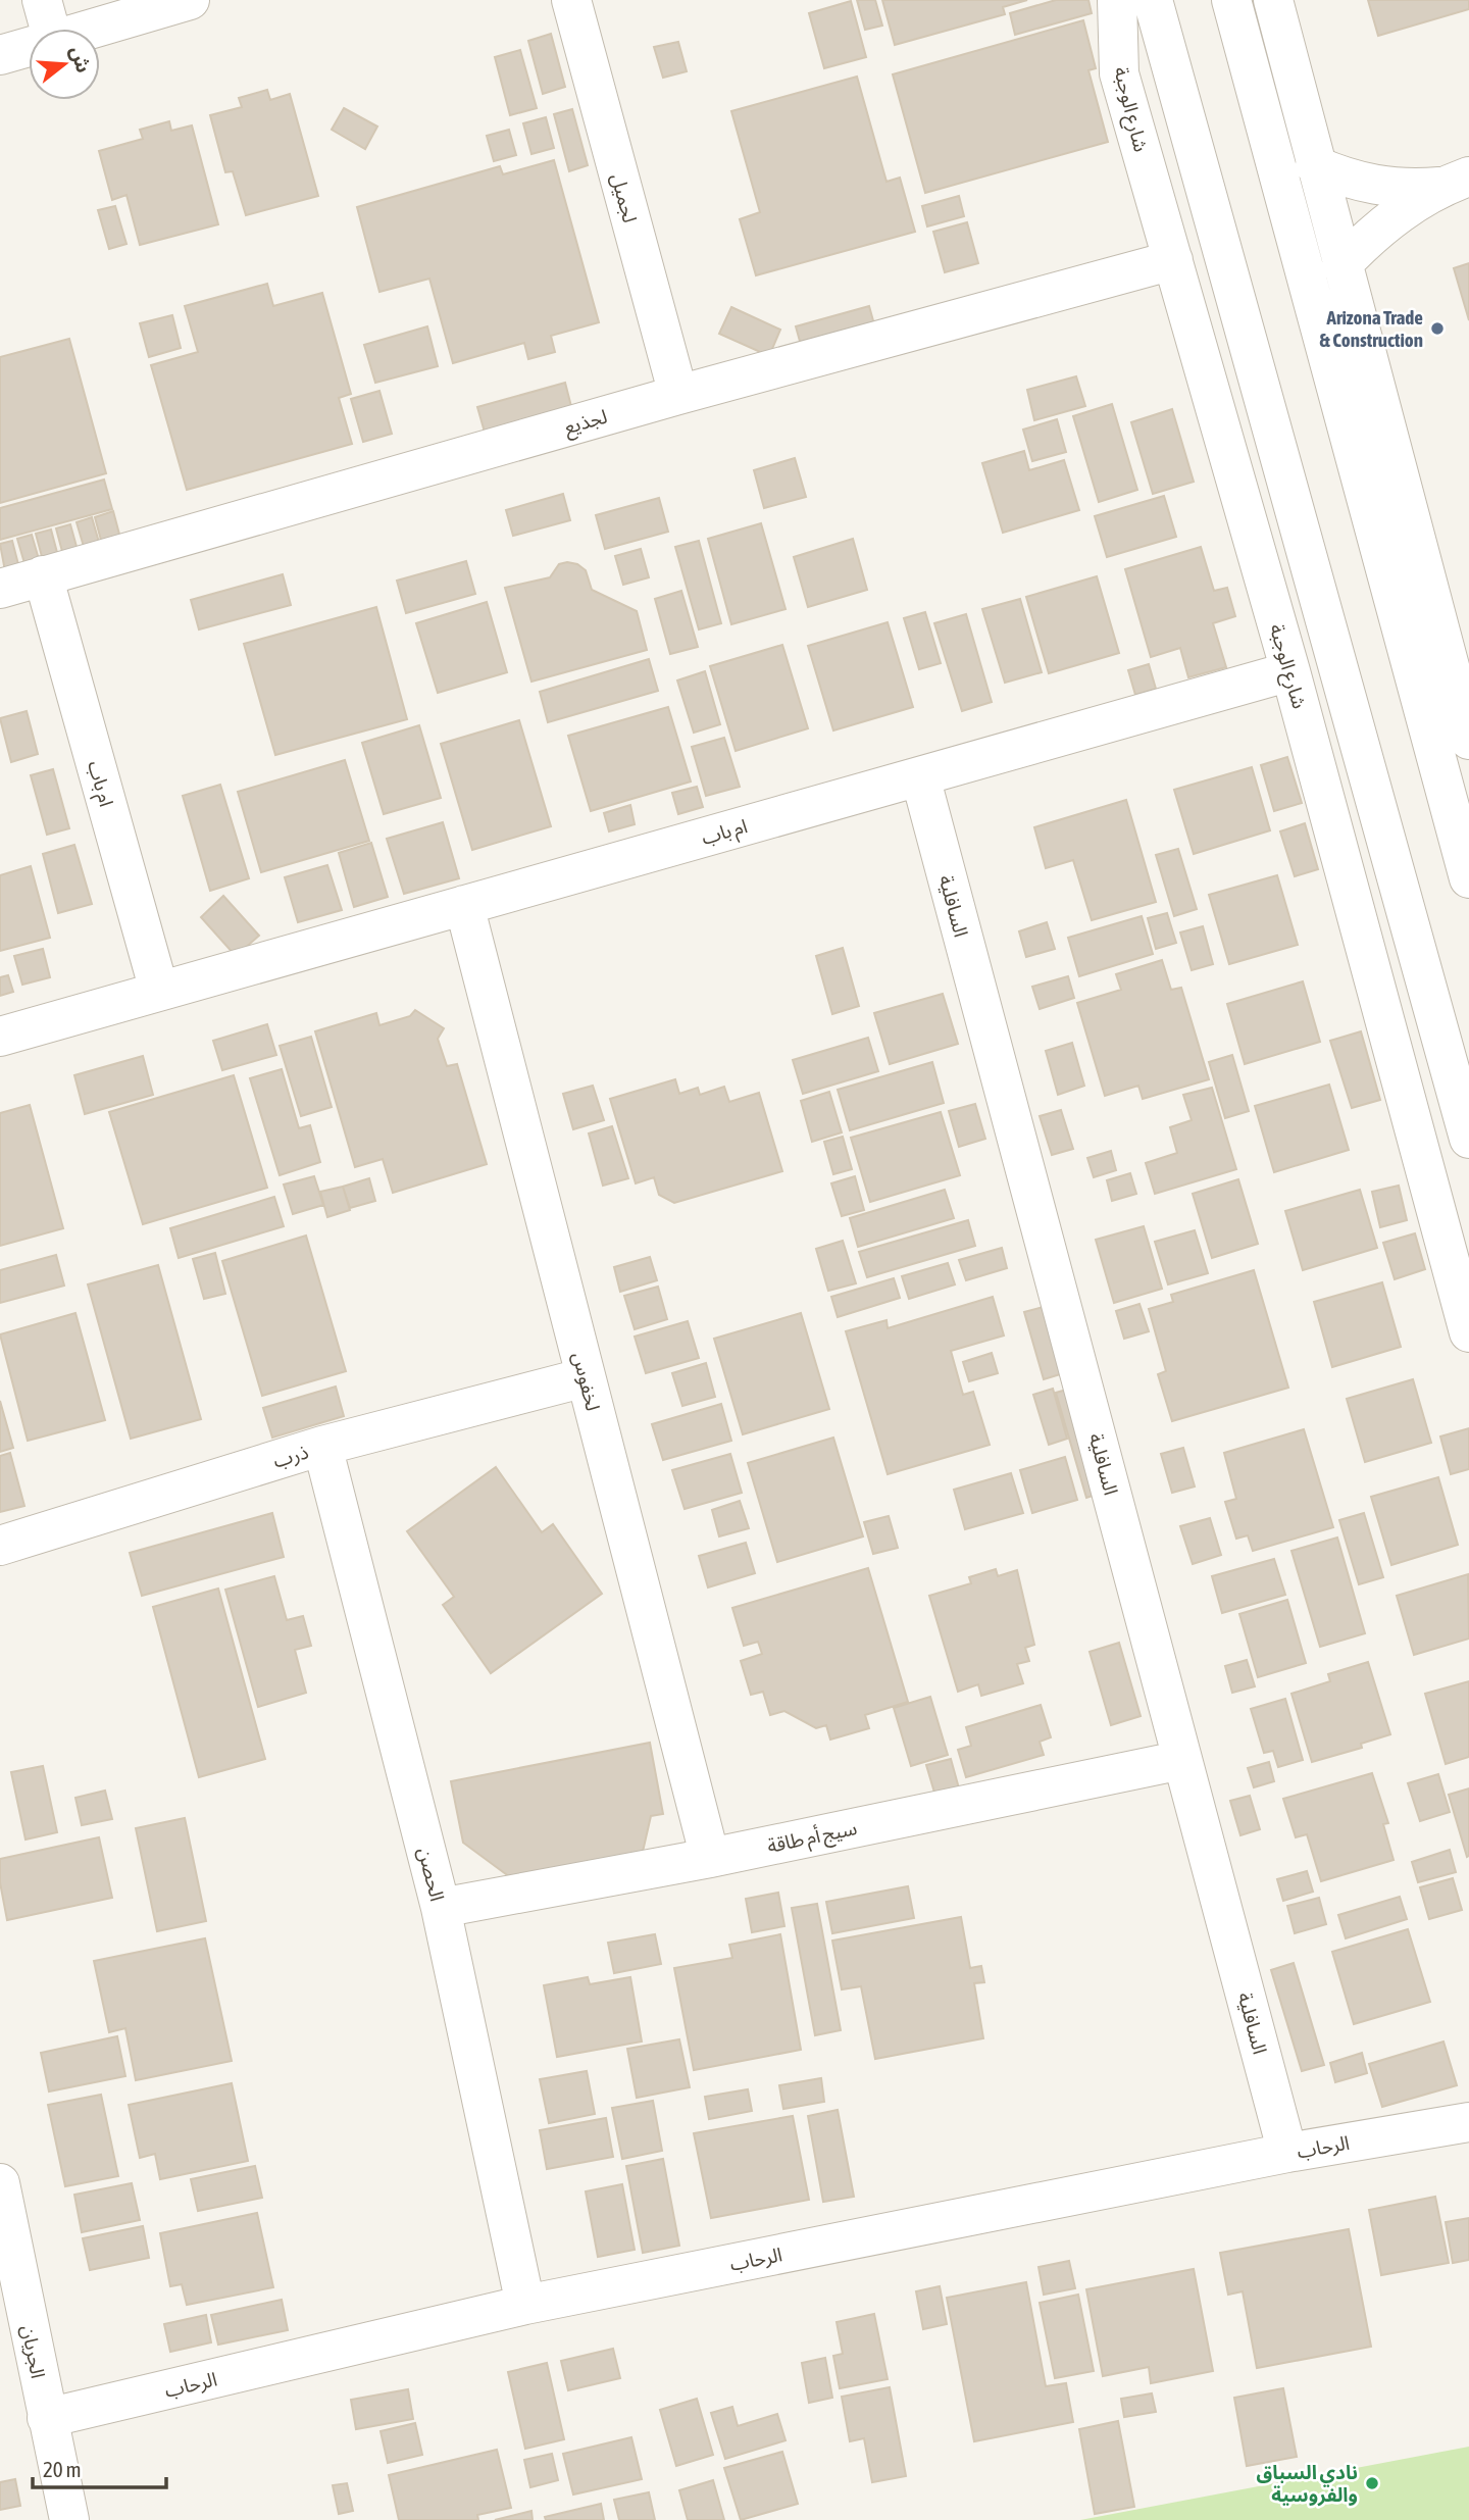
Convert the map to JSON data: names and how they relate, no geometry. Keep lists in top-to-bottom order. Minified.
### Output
{"streets":{"street":["شارع الوجبة","لجميل","لجذيع","ام باب","السافلية","لخفوس","ذرب","سيج أم طاقة","الحصن","الرحاب","الجريان"]},"crossings":[["شارع الوجبة","لجذيع"],["شارع الوجبة","ام باب"],["لجميل","لجذيع"],["لجذيع","ام باب"],["ام باب","السافلية"],["ام باب","لخفوس"],["السافلية","سيج أم طاقة"],["السافلية","الرحاب"],["لخفوس","ذرب"],["لخفوس","سيج أم طاقة"],["ذرب","الحصن"],["سيج أم طاقة","الحصن"],["الحصن","الرحاب"],["الرحاب","الجريان"]],"places":["Arizona Trade & Construction","نادي السباق والفروسية"],"scale_bar":"20 m","north":"right"}
